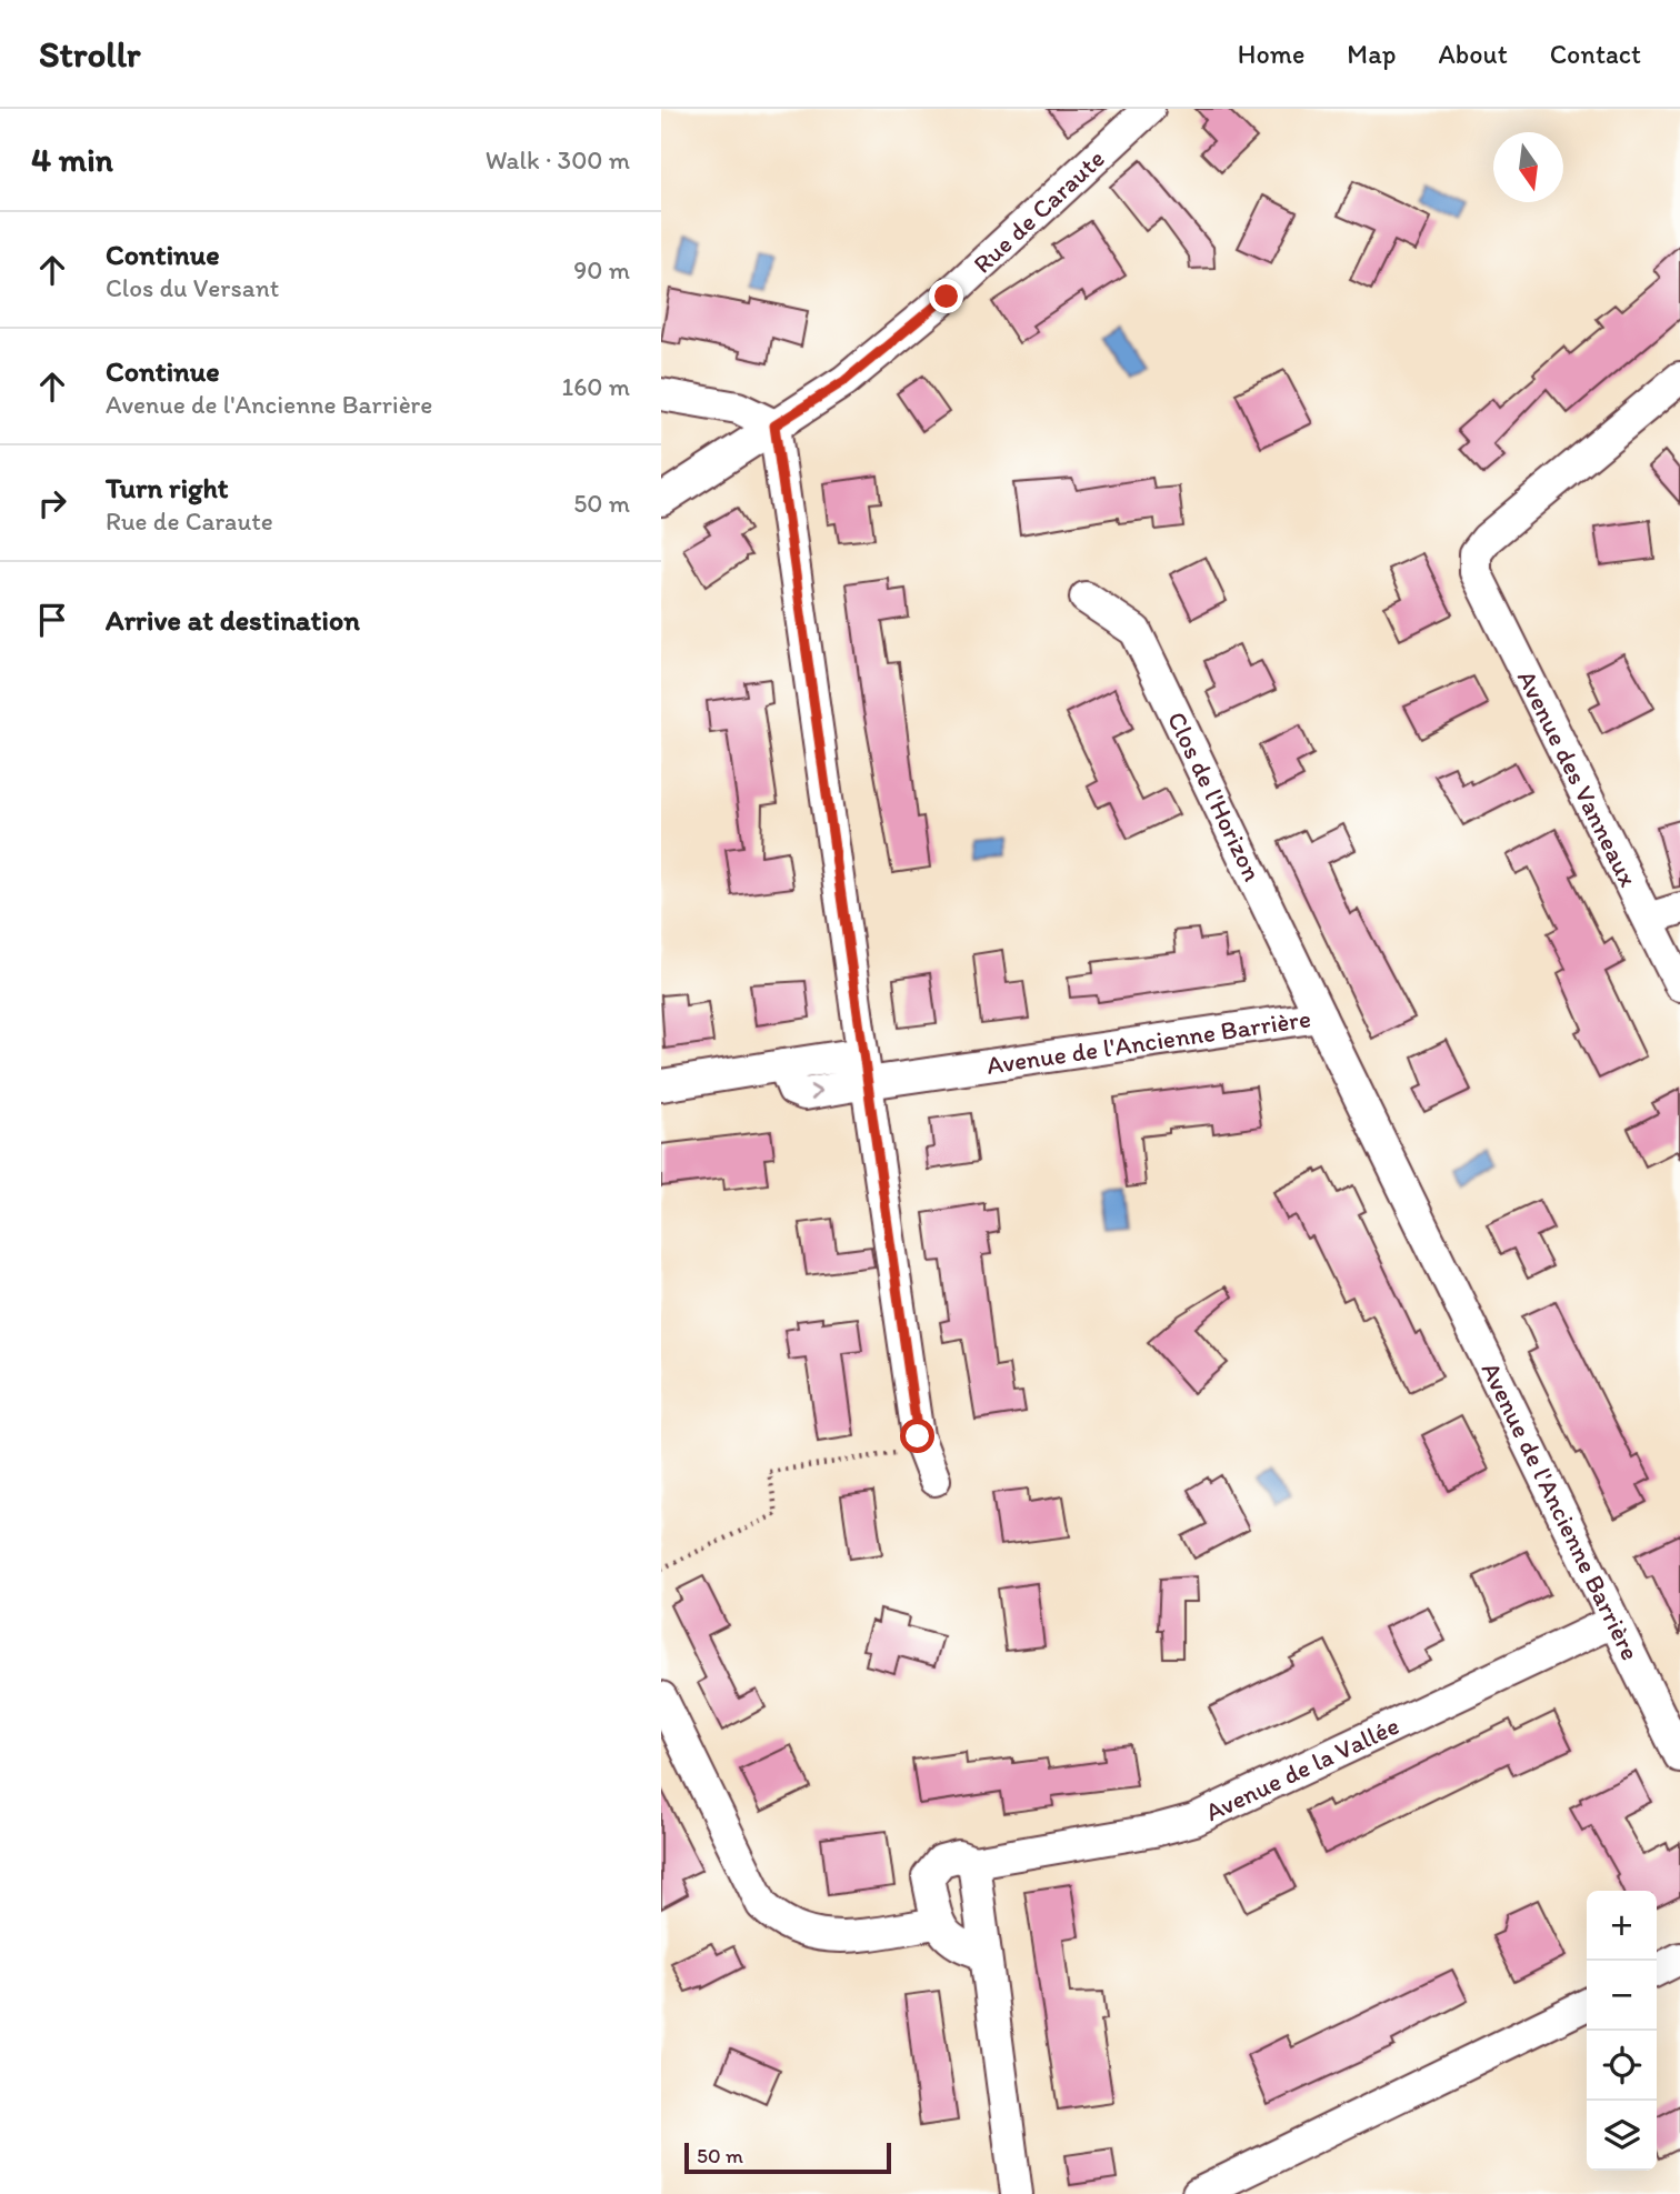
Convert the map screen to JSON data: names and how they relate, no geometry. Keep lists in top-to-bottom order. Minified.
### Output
{"streets":{"street":["Rue de Caraute","Avenue des Vanneaux","Clos de l'Horizon","Avenue de l'Ancienne Barrière","Avenue de la Vallée"]},"crossings":[["Clos de l'Horizon","Avenue de l'Ancienne Barrière"],["Avenue de l'Ancienne Barrière","Avenue de la Vallée"]],"scale_bar":"50 m","north":"bottom","page":{"header":"Strollr","nav":["Home","Map","About","Contact"],"heading":["4 min","Walk · 300 m"],"list":[["Continue","Clos du Versant","90 m"],["Continue","Avenue de l'Ancienne Barrière","160 m"],["Turn right","Rue de Caraute","50 m"],"Arrive at destination"],"map_buttons":["+","−"],"scale":"50 m"}}
